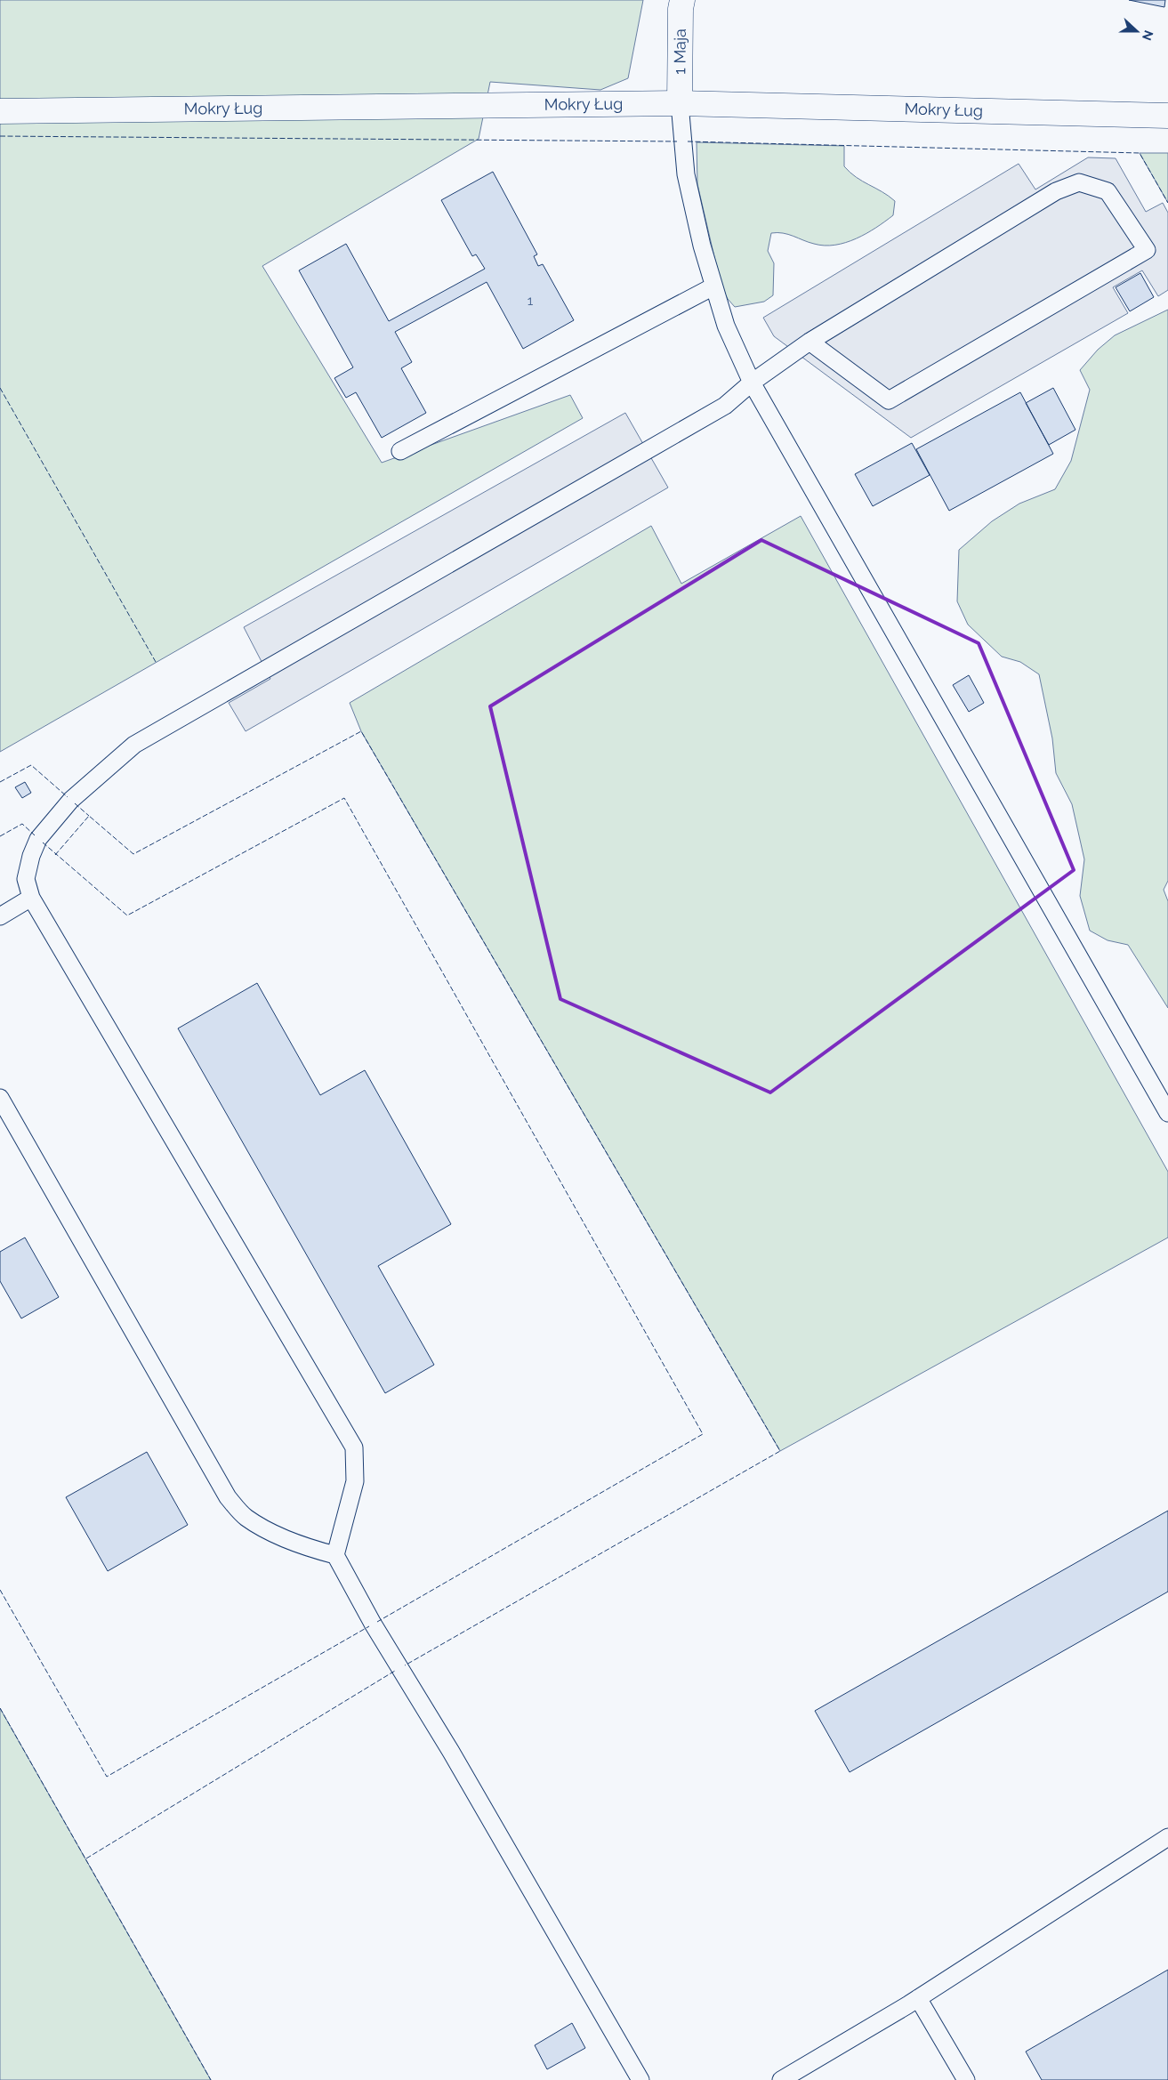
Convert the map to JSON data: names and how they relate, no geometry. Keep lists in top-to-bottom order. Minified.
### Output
{"streets":{"street":["1 Maja","Mokry Ług"]},"crossings":[["1 Maja","Mokry Ług"]],"house_numbers":["1"],"north":"right"}
